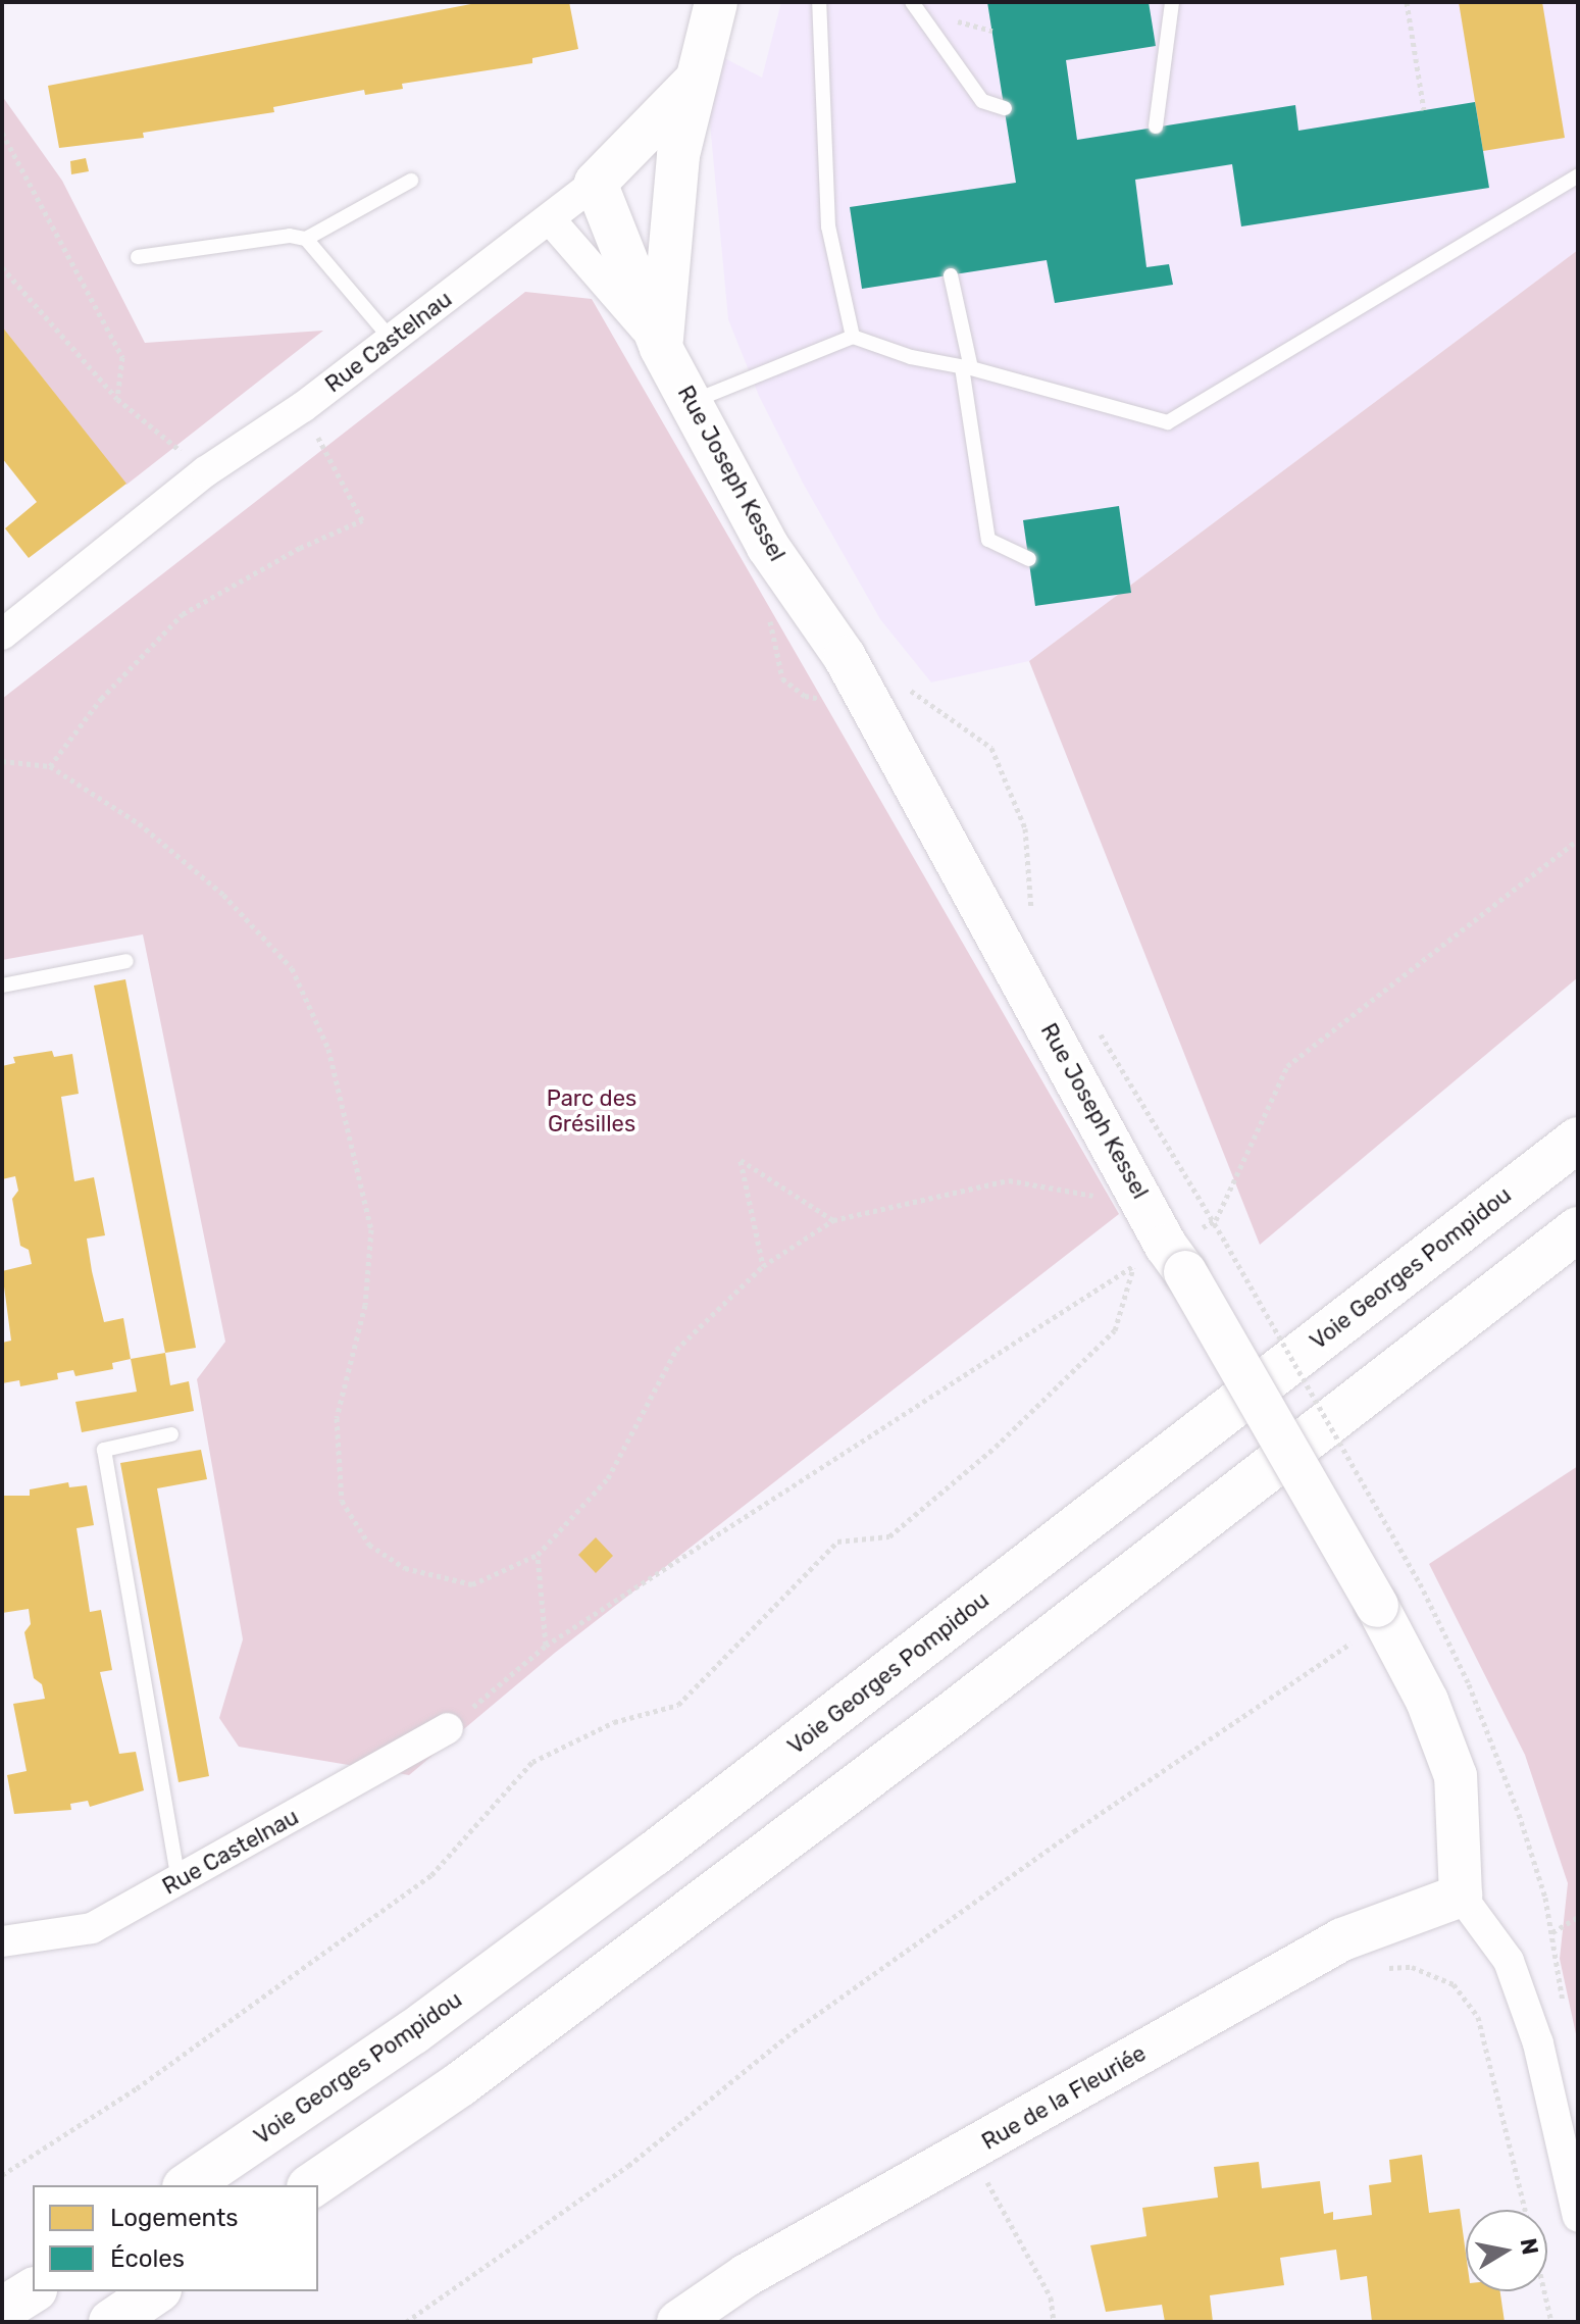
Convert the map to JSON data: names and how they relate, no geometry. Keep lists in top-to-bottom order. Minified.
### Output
{"streets":{"highway":["Voie Georges Pompidou"],"street":["Rue Castelnau","Rue Joseph Kessel","Rue de la Fleuriée"]},"crossings":[["Rue Castelnau","Rue Joseph Kessel"],["Rue Joseph Kessel","Rue de la Fleuriée"]],"parks":["Parc des Grésilles"],"legend":["Logements","Écoles"],"north":"right"}
